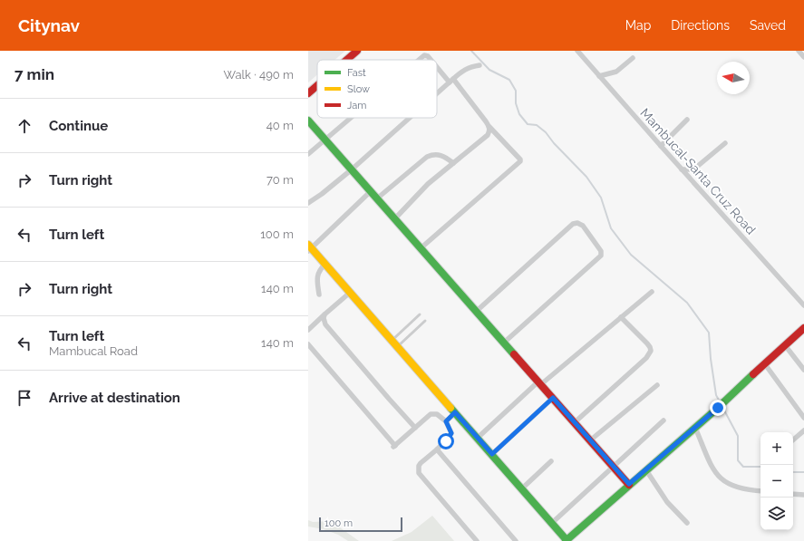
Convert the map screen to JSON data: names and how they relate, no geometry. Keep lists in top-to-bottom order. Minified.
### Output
{"streets":{"street":["Mambucal-Santa Cruz Road"]},"legend":["Fast","Slow","Jam"],"scale_bar":"100 m","north":"left","page":{"header":"Citynav","nav":["Map","Directions","Saved"],"heading":["7 min","Walk · 490 m"],"list":[["Continue","40 m"],["Turn right","70 m"],["Turn left","100 m"],["Turn right","140 m"],["Turn left","Mambucal Road","140 m"],"Arrive at destination"],"map_buttons":["+","−"],"scale":"100 m"}}
